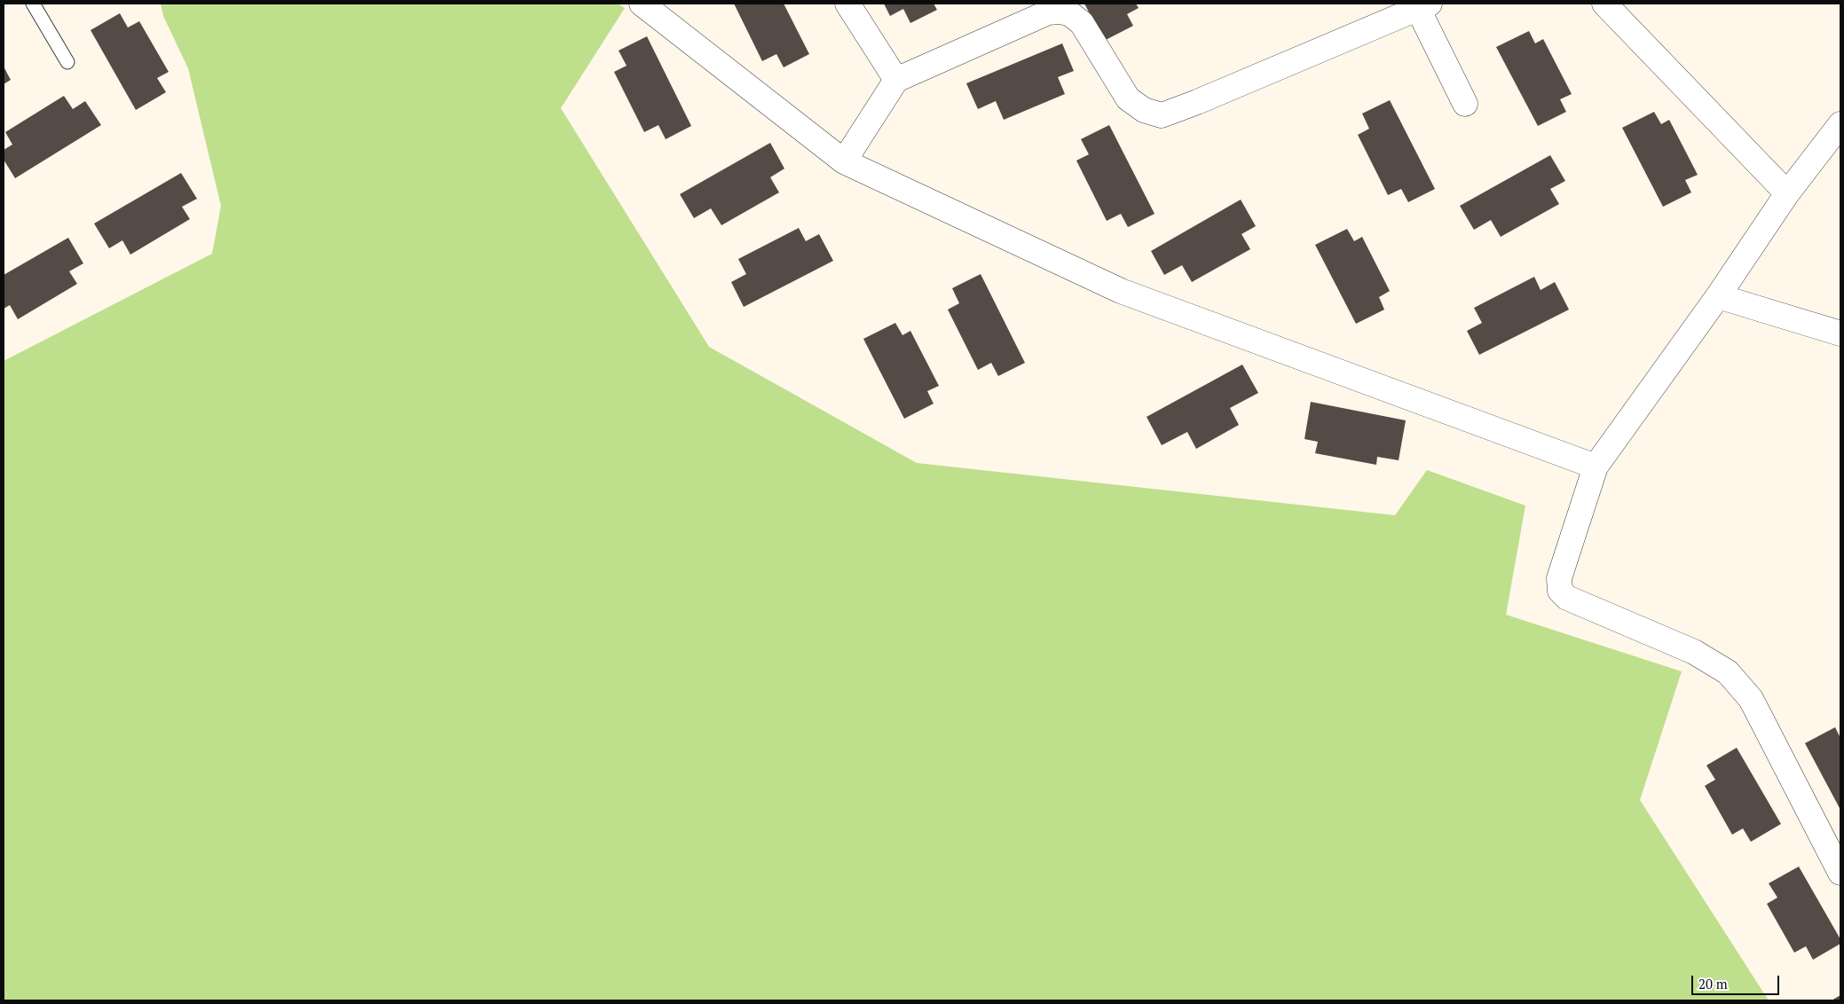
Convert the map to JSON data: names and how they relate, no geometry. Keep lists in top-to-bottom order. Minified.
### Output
{"scale_bar":"20 m"}
